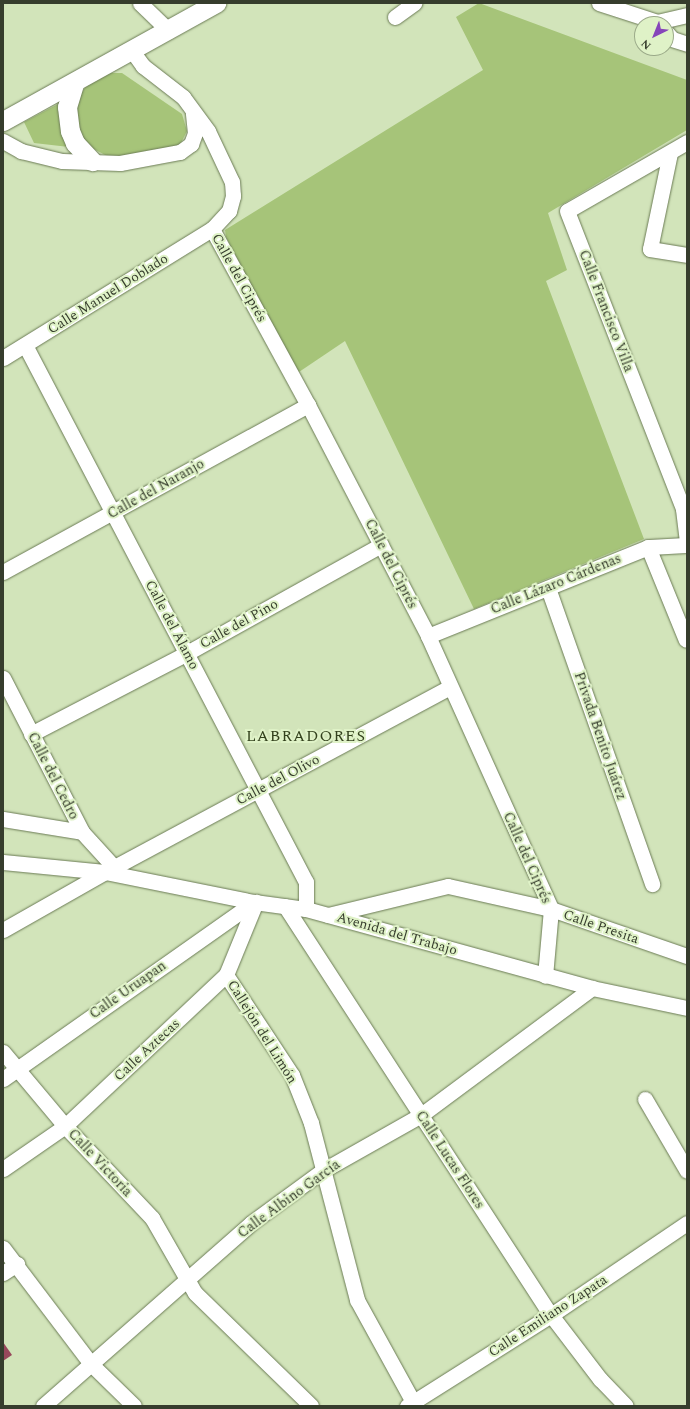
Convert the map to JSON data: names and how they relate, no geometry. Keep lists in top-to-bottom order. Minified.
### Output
{"streets":{"street":["Calle del Ciprés","Calle Manuel Doblado","Calle Francisco Villa","Calle del Naranjo","Calle Lázaro Cárdenas","Calle del Pino","Calle del Álamo","Privada Benito Juárez","Calle del Cedro","Calle del Olivo","Calle Presita","Avenida del Trabajo","Calle Uruapan","Callejón del Limón","Calle Aztecas","Calle Lucas Flores","Calle Victoria","Calle Albino García","Calle Emiliano Zapata"]},"crossings":[["Calle del Ciprés","Calle Manuel Doblado"],["Calle del Ciprés","Calle del Naranjo"],["Calle del Ciprés","Calle Lázaro Cárdenas"],["Calle del Ciprés","Calle del Pino"],["Calle del Ciprés","Calle del Olivo"],["Calle del Ciprés","Calle Presita"],["Calle Manuel Doblado","Calle del Álamo"],["Calle Francisco Villa","Calle Lázaro Cárdenas"],["Calle del Naranjo","Calle del Álamo"],["Calle Lázaro Cárdenas","Privada Benito Juárez"],["Calle del Pino","Calle del Álamo"],["Calle del Pino","Calle del Cedro"],["Calle del Álamo","Calle del Olivo"],["Calle del Álamo","Avenida del Trabajo"],["Calle del Cedro","Calle del Olivo"],["Calle del Cedro","Avenida del Trabajo"],["Calle del Olivo","Avenida del Trabajo"],["Calle Presita","Avenida del Trabajo"],["Avenida del Trabajo","Calle Uruapan"],["Avenida del Trabajo","Calle Aztecas"],["Avenida del Trabajo","Calle Lucas Flores"],["Avenida del Trabajo","Calle Albino García"],["Calle Uruapan","Calle Aztecas"],["Calle Uruapan","Calle Victoria"],["Callejón del Limón","Calle Aztecas"],["Callejón del Limón","Calle Albino García"],["Callejón del Limón","Calle Emiliano Zapata"],["Calle Aztecas","Calle Victoria"],["Calle Lucas Flores","Calle Albino García"],["Calle Lucas Flores","Calle Emiliano Zapata"],["Calle Victoria","Calle Albino García"]],"districts":["LABRADORES"],"north":"bottom left"}
